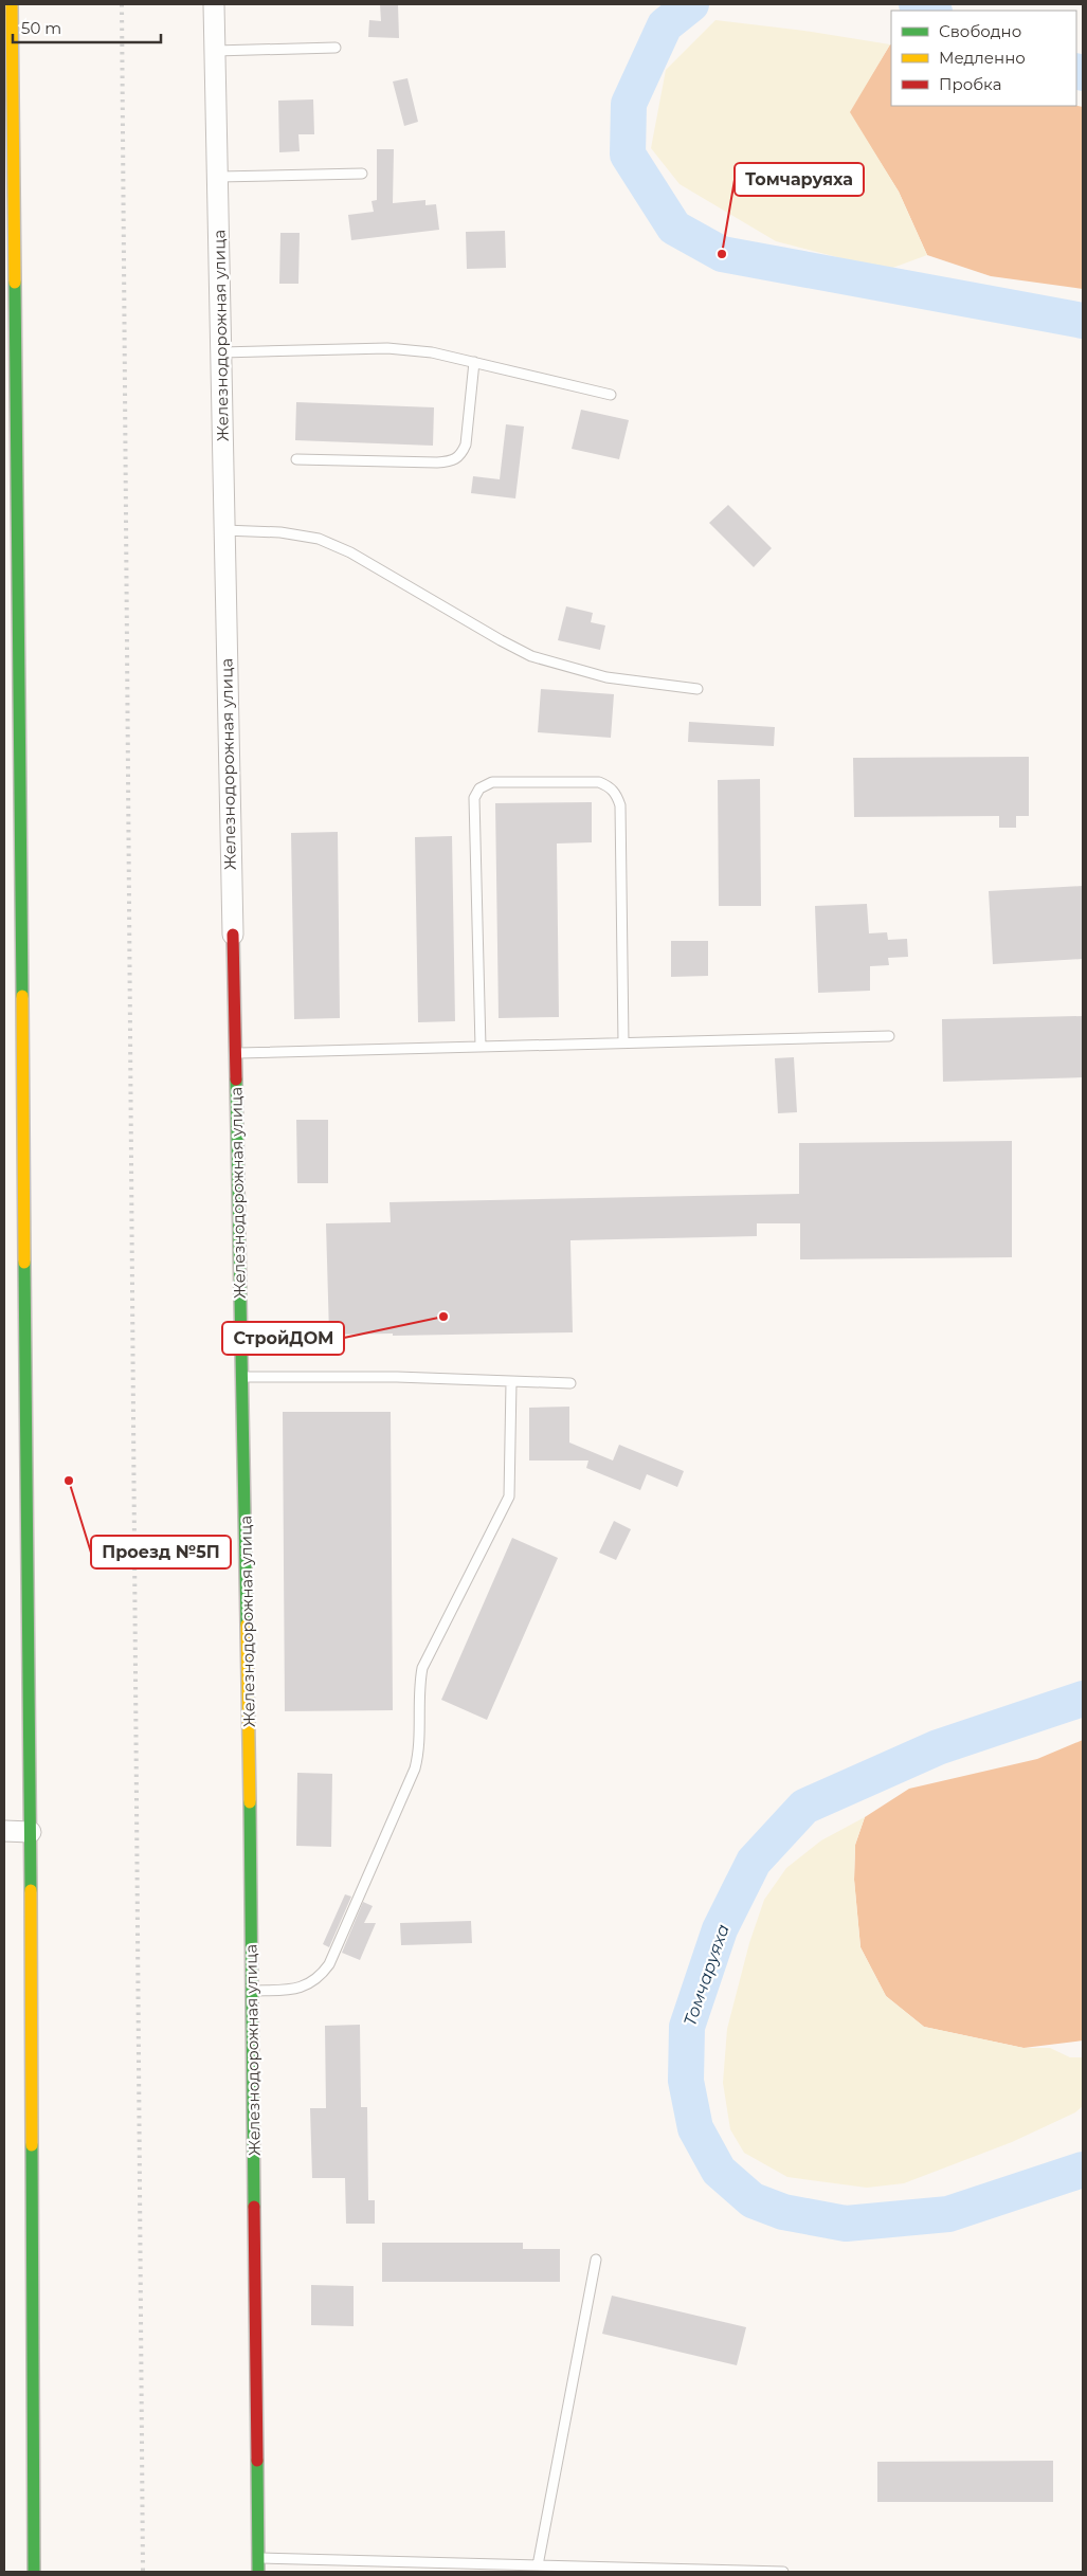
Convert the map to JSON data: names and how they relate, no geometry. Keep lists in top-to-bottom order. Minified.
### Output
{"streets":{"main road":["Железнодорожная улица"]},"water":["Томчаруяха"],"places":["Томчаруяха","СтройДОМ","Проезд №5П"],"legend":["Свободно","Медленно","Пробка"],"scale_bar":"50 m"}
